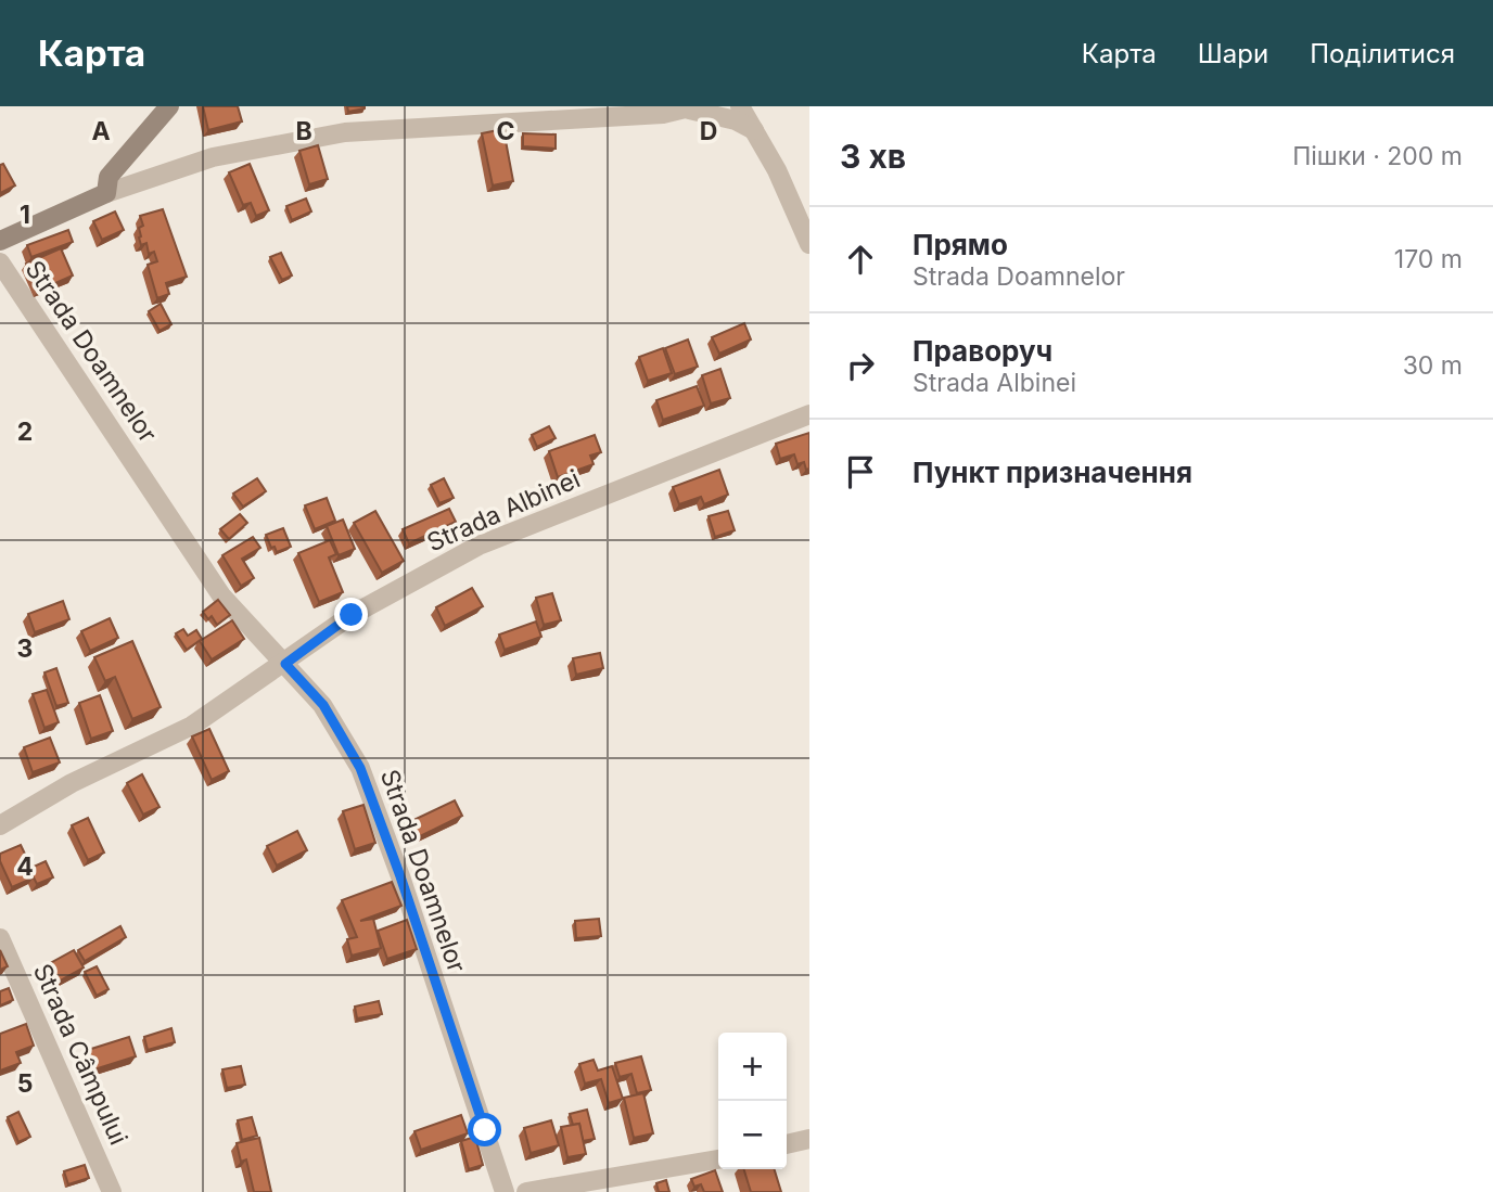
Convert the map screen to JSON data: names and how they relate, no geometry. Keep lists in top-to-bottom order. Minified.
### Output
{"streets":{"street":["Strada Doamnelor","Strada Albinei","Strada Câmpului"]},"crossings":[["Strada Doamnelor","Strada Albinei"]],"page":{"header":"Карта","nav":["Карта","Шари","Поділитися"],"heading":["3 хв","Пішки · 200 m"],"list":[["Прямо","Strada Doamnelor","170 m"],["Праворуч","Strada Albinei","30 m"],"Пункт призначення"],"map_buttons":["+","−"]},"grid":{"columns":["A","B","C","D"],"rows":["1","2","3","4","5"]}}
